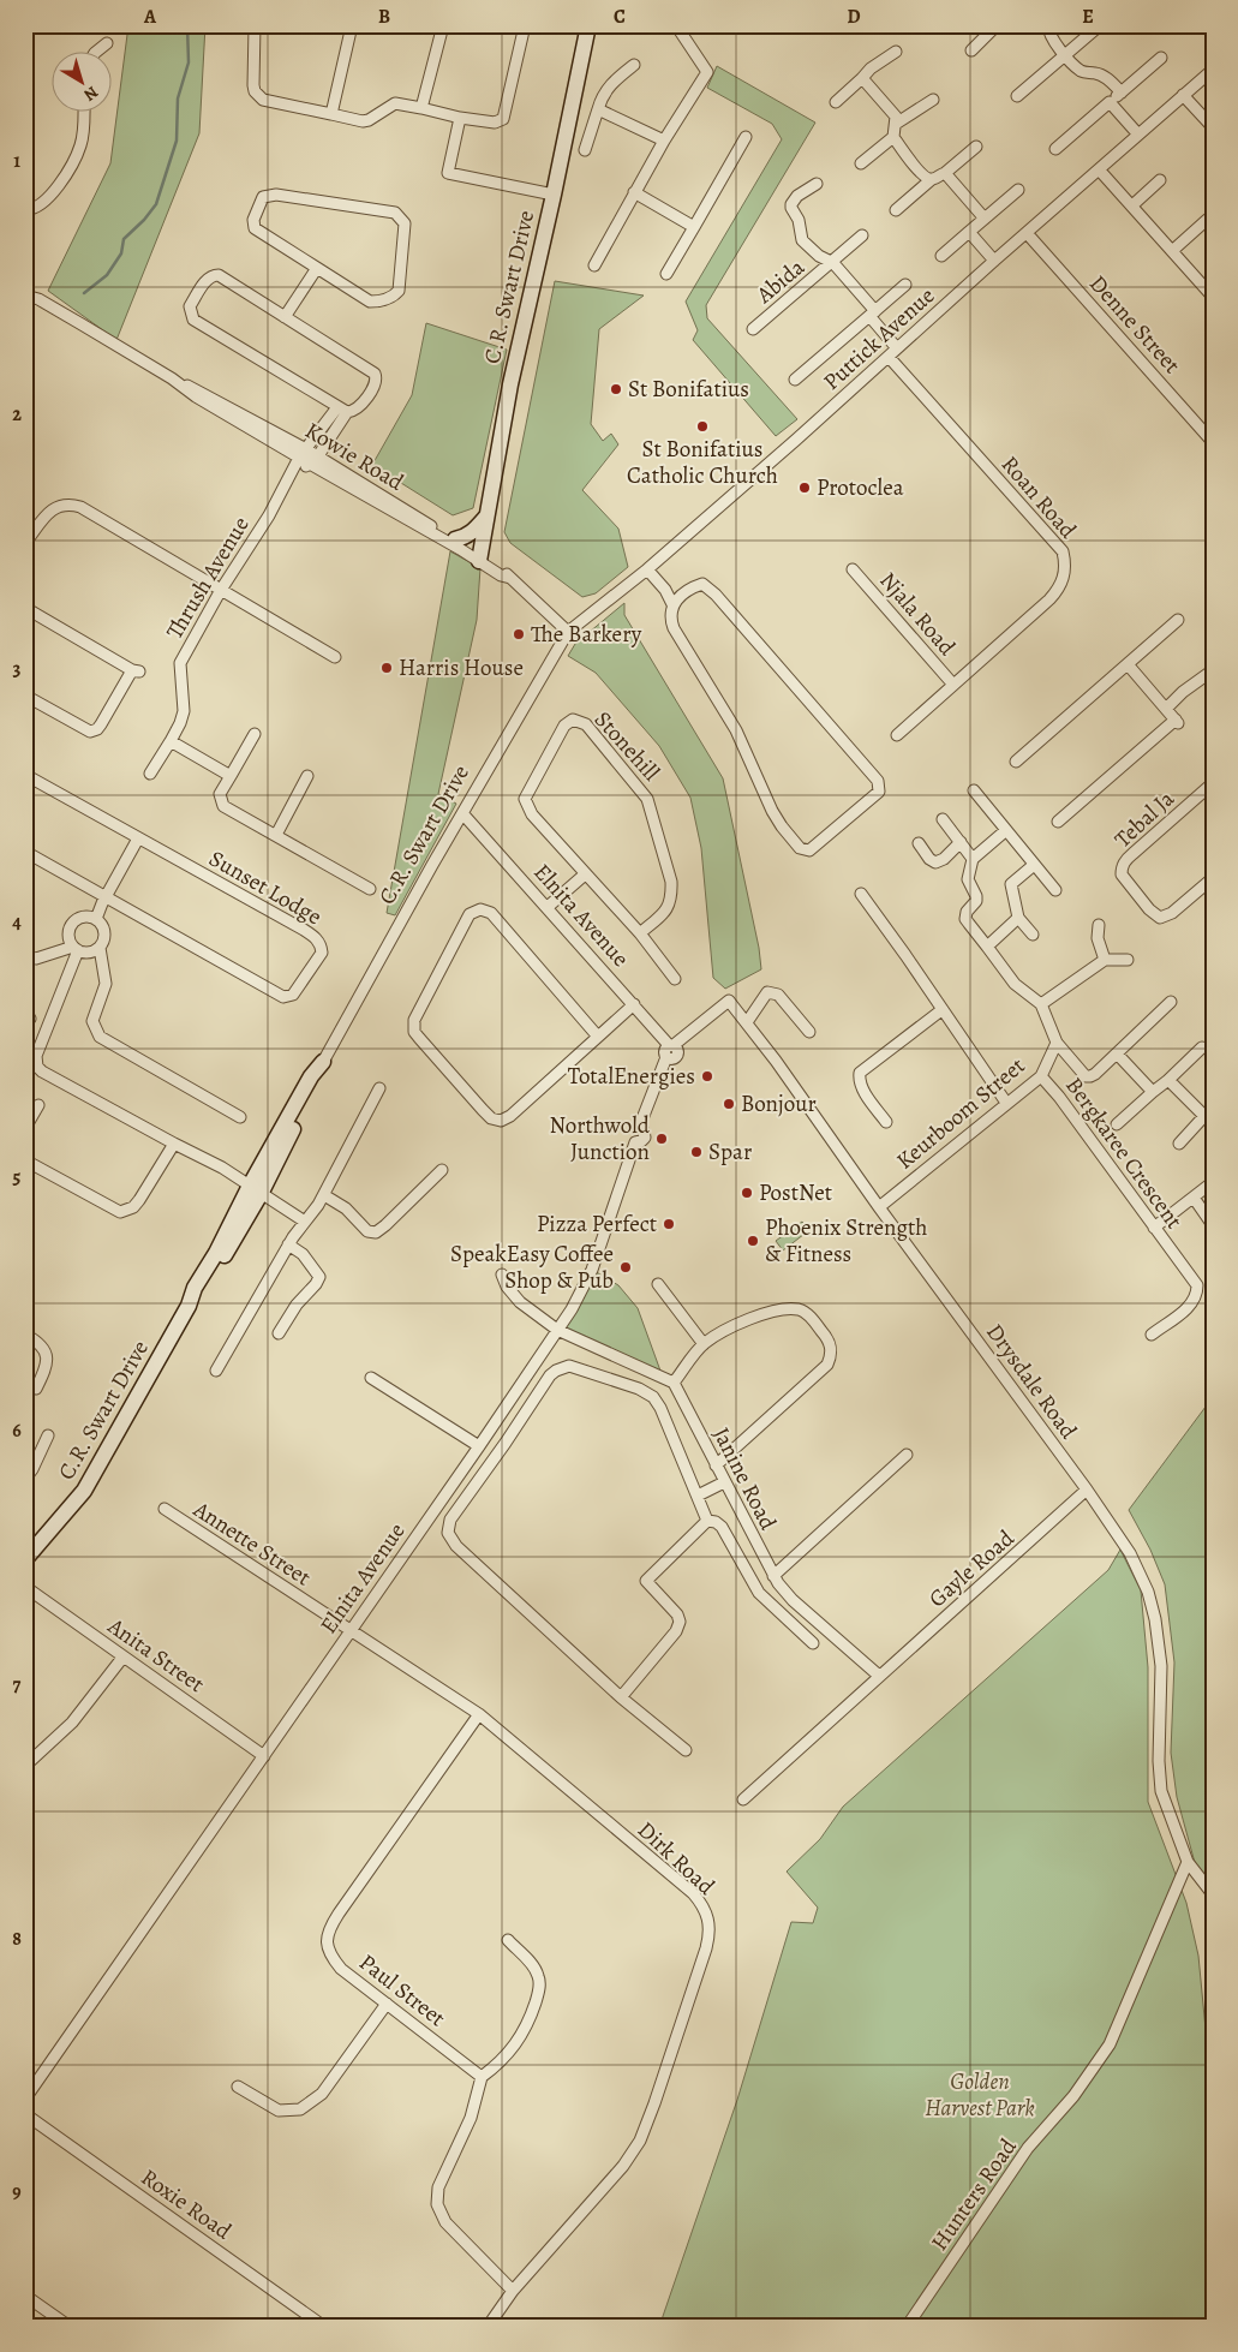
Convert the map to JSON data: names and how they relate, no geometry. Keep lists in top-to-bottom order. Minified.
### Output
{"streets":{"street":["Abida","C.R. Swart Drive","Denne Street","Puttick Avenue","Kowie Road","Roan Road","Thrush Avenue","Njala Road","Stonehill","Tebal Ja","Sunset Lodge","Elnita Avenue","Keurboom Street","Bergkaree Crescent","Drysdale Road","Janine Road","Annette Street","Gayle Road","Anita Street","Dirk Road","Paul Street","Hunters Road","Roxie Road"]},"crossings":[["Abida","Puttick Avenue"],["Abida","Roan Road"],["C.R. Swart Drive","Puttick Avenue"],["C.R. Swart Drive","Kowie Road"],["C.R. Swart Drive","Elnita Avenue"],["Denne Street","Puttick Avenue"],["Puttick Avenue","Kowie Road"],["Puttick Avenue","Roan Road"],["Kowie Road","Thrush Avenue"],["Roan Road","Njala Road"],["Elnita Avenue","Drysdale Road"],["Elnita Avenue","Annette Street"],["Elnita Avenue","Anita Street"],["Elnita Avenue","Dirk Road"],["Keurboom Street","Bergkaree Crescent"],["Keurboom Street","Drysdale Road"],["Drysdale Road","Gayle Road"],["Drysdale Road","Hunters Road"],["Janine Road","Gayle Road"],["Annette Street","Dirk Road"],["Dirk Road","Paul Street"]],"parks":["Golden Harvest Park"],"places":["St Bonifatius","St Bonifatius Catholic Church","Protoclea","The Barkery","Harris House","TotalEnergies","Bonjour","Northwold Junction","Spar","PostNet","Pizza Perfect","Phoenix Strength & Fitness","SpeakEasy Coffee Shop & Pub"],"north":"bottom right","grid":{"columns":["A","B","C","D","E"],"rows":["1","2","3","4","5","6","7","8","9"]}}
